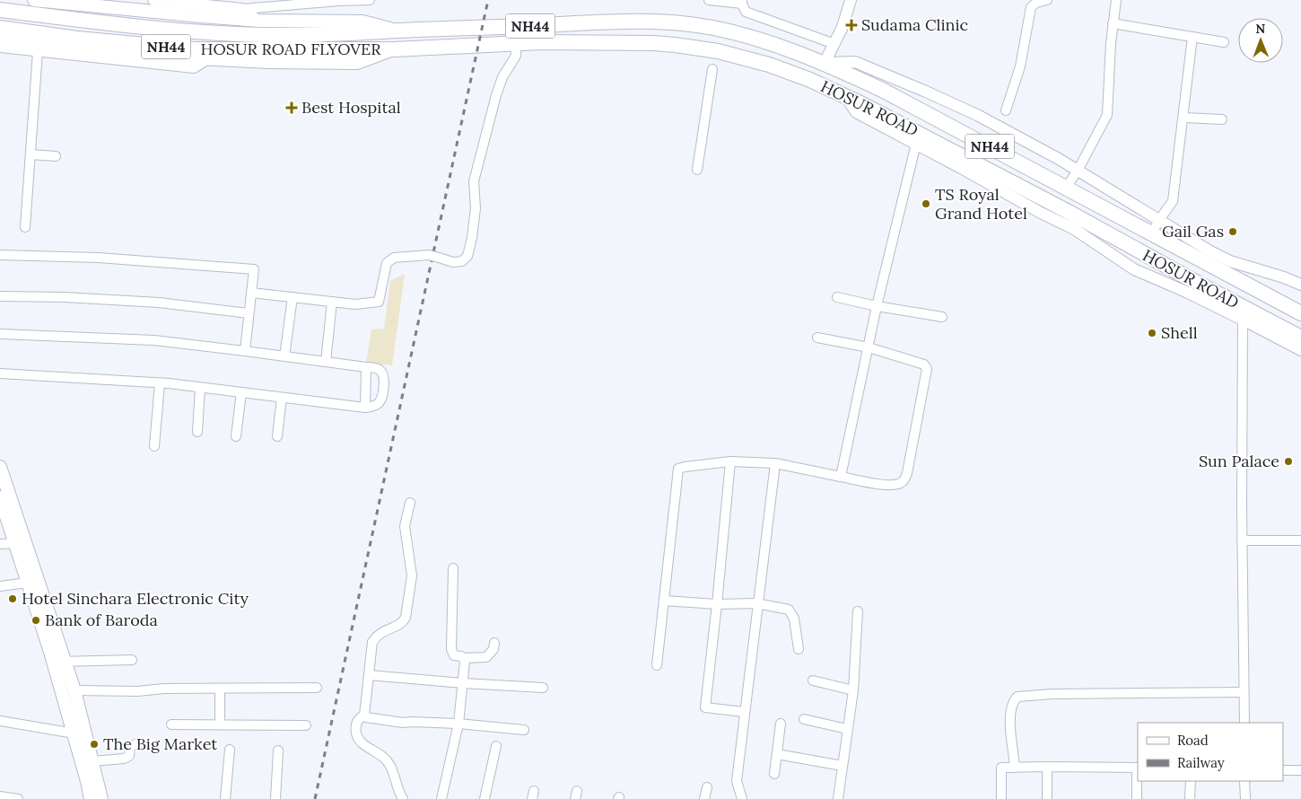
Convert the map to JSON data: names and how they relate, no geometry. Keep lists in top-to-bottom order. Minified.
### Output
{"streets":{"highway":["NH44","HOSUR ROAD FLYOVER","HOSUR ROAD"]},"crossings":[["HOSUR ROAD FLYOVER","HOSUR ROAD"]],"places":{"health":["Sudama Clinic","Best Hospital"],"other":["TS Royal Grand Hotel","Gail Gas","Shell","Sun Palace","Hotel Sinchara Electronic City","Bank of Baroda","The Big Market"]},"legend":["Road","Railway"],"north":"top"}
